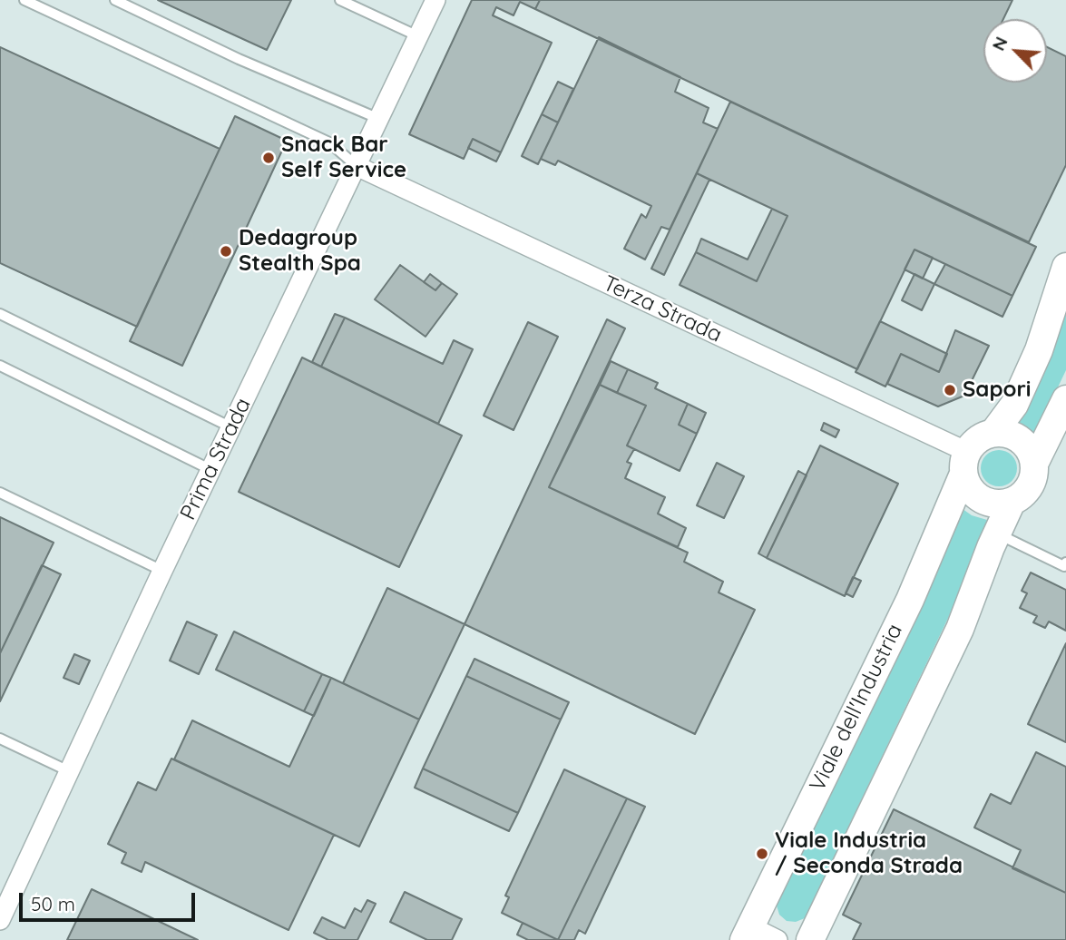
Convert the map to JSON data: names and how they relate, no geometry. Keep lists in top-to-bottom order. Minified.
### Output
{"streets":{"street":["Terza Strada","Prima Strada","Viale dell'Industria"]},"crossings":[["Terza Strada","Prima Strada"],["Terza Strada","Viale dell'Industria"]],"places":["Snack Bar Self Service","Dedagroup Stealth Spa","Sapori","Viale Industria / Seconda Strada"],"scale_bar":"50 m","north":"top left"}
